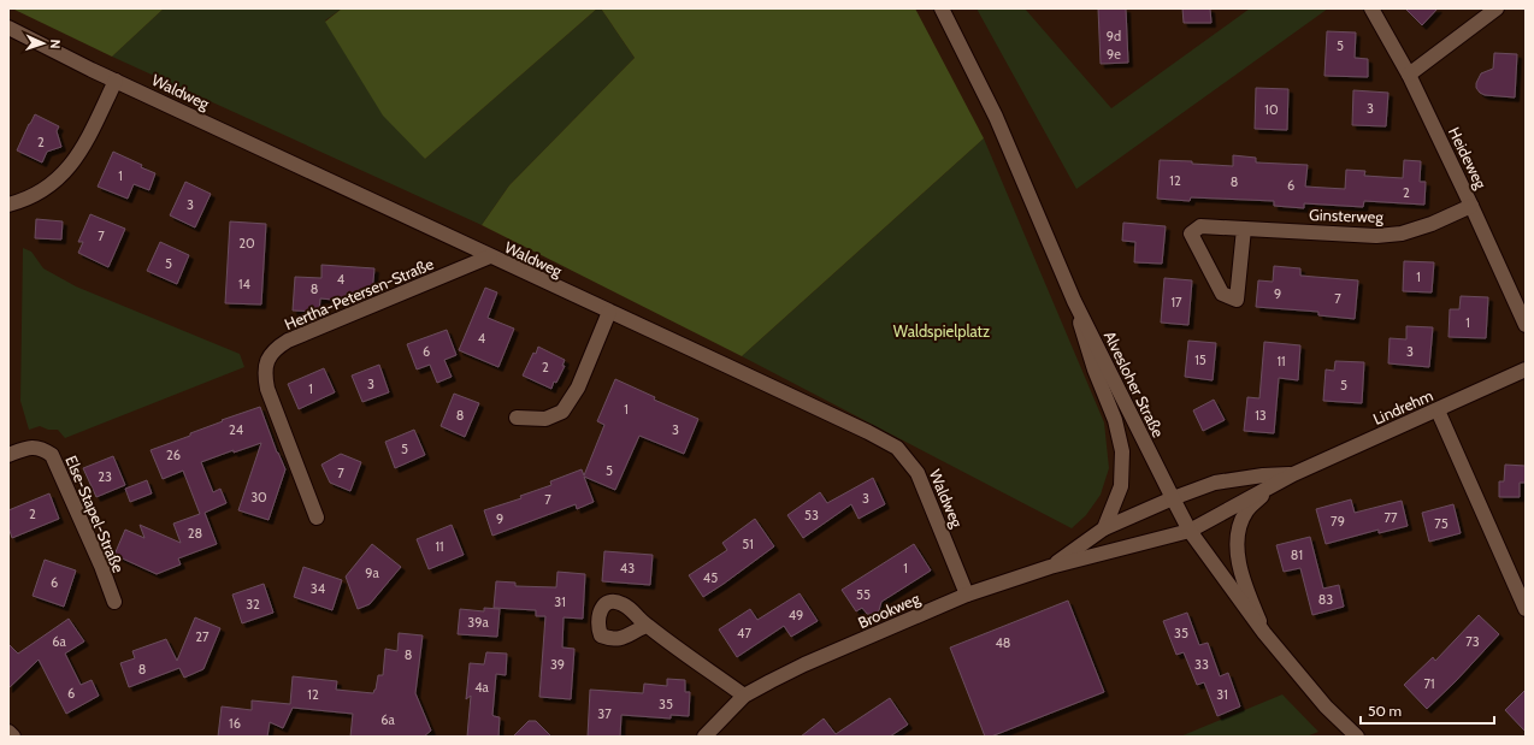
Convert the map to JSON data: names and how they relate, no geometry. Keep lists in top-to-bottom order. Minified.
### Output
{"streets":{"street":["Waldweg","Heideweg","Ginsterweg","Hertha-Petersen-Straße","Alvesloher Straße","Lindrehm","Else-Stapel-Straße","Brookweg"]},"crossings":[["Waldweg","Hertha-Petersen-Straße"],["Waldweg","Brookweg"],["Heideweg","Ginsterweg"],["Alvesloher Straße","Lindrehm"],["Alvesloher Straße","Brookweg"],["Lindrehm","Brookweg"]],"parks":["Waldspielplatz"],"house_numbers":["9d","5","9e","3","10","2","1","12","8","6","2","3","7","20","5","1","4","14","8","9","7","17","1","4","6","3","15","11","2","3","5","1","1","8","13","24","3","5","26","5","7","23","30","3","7","2","53","77","9","79","75","28","51","11","81","43","1","9a","45","6","34","55","83","31","32","49","39a","47","35","27","6a","73","48","8","39","33","8","71","4a","6","12","31","35","37","6a","16"],"scale_bar":"50 m","north":"right"}
